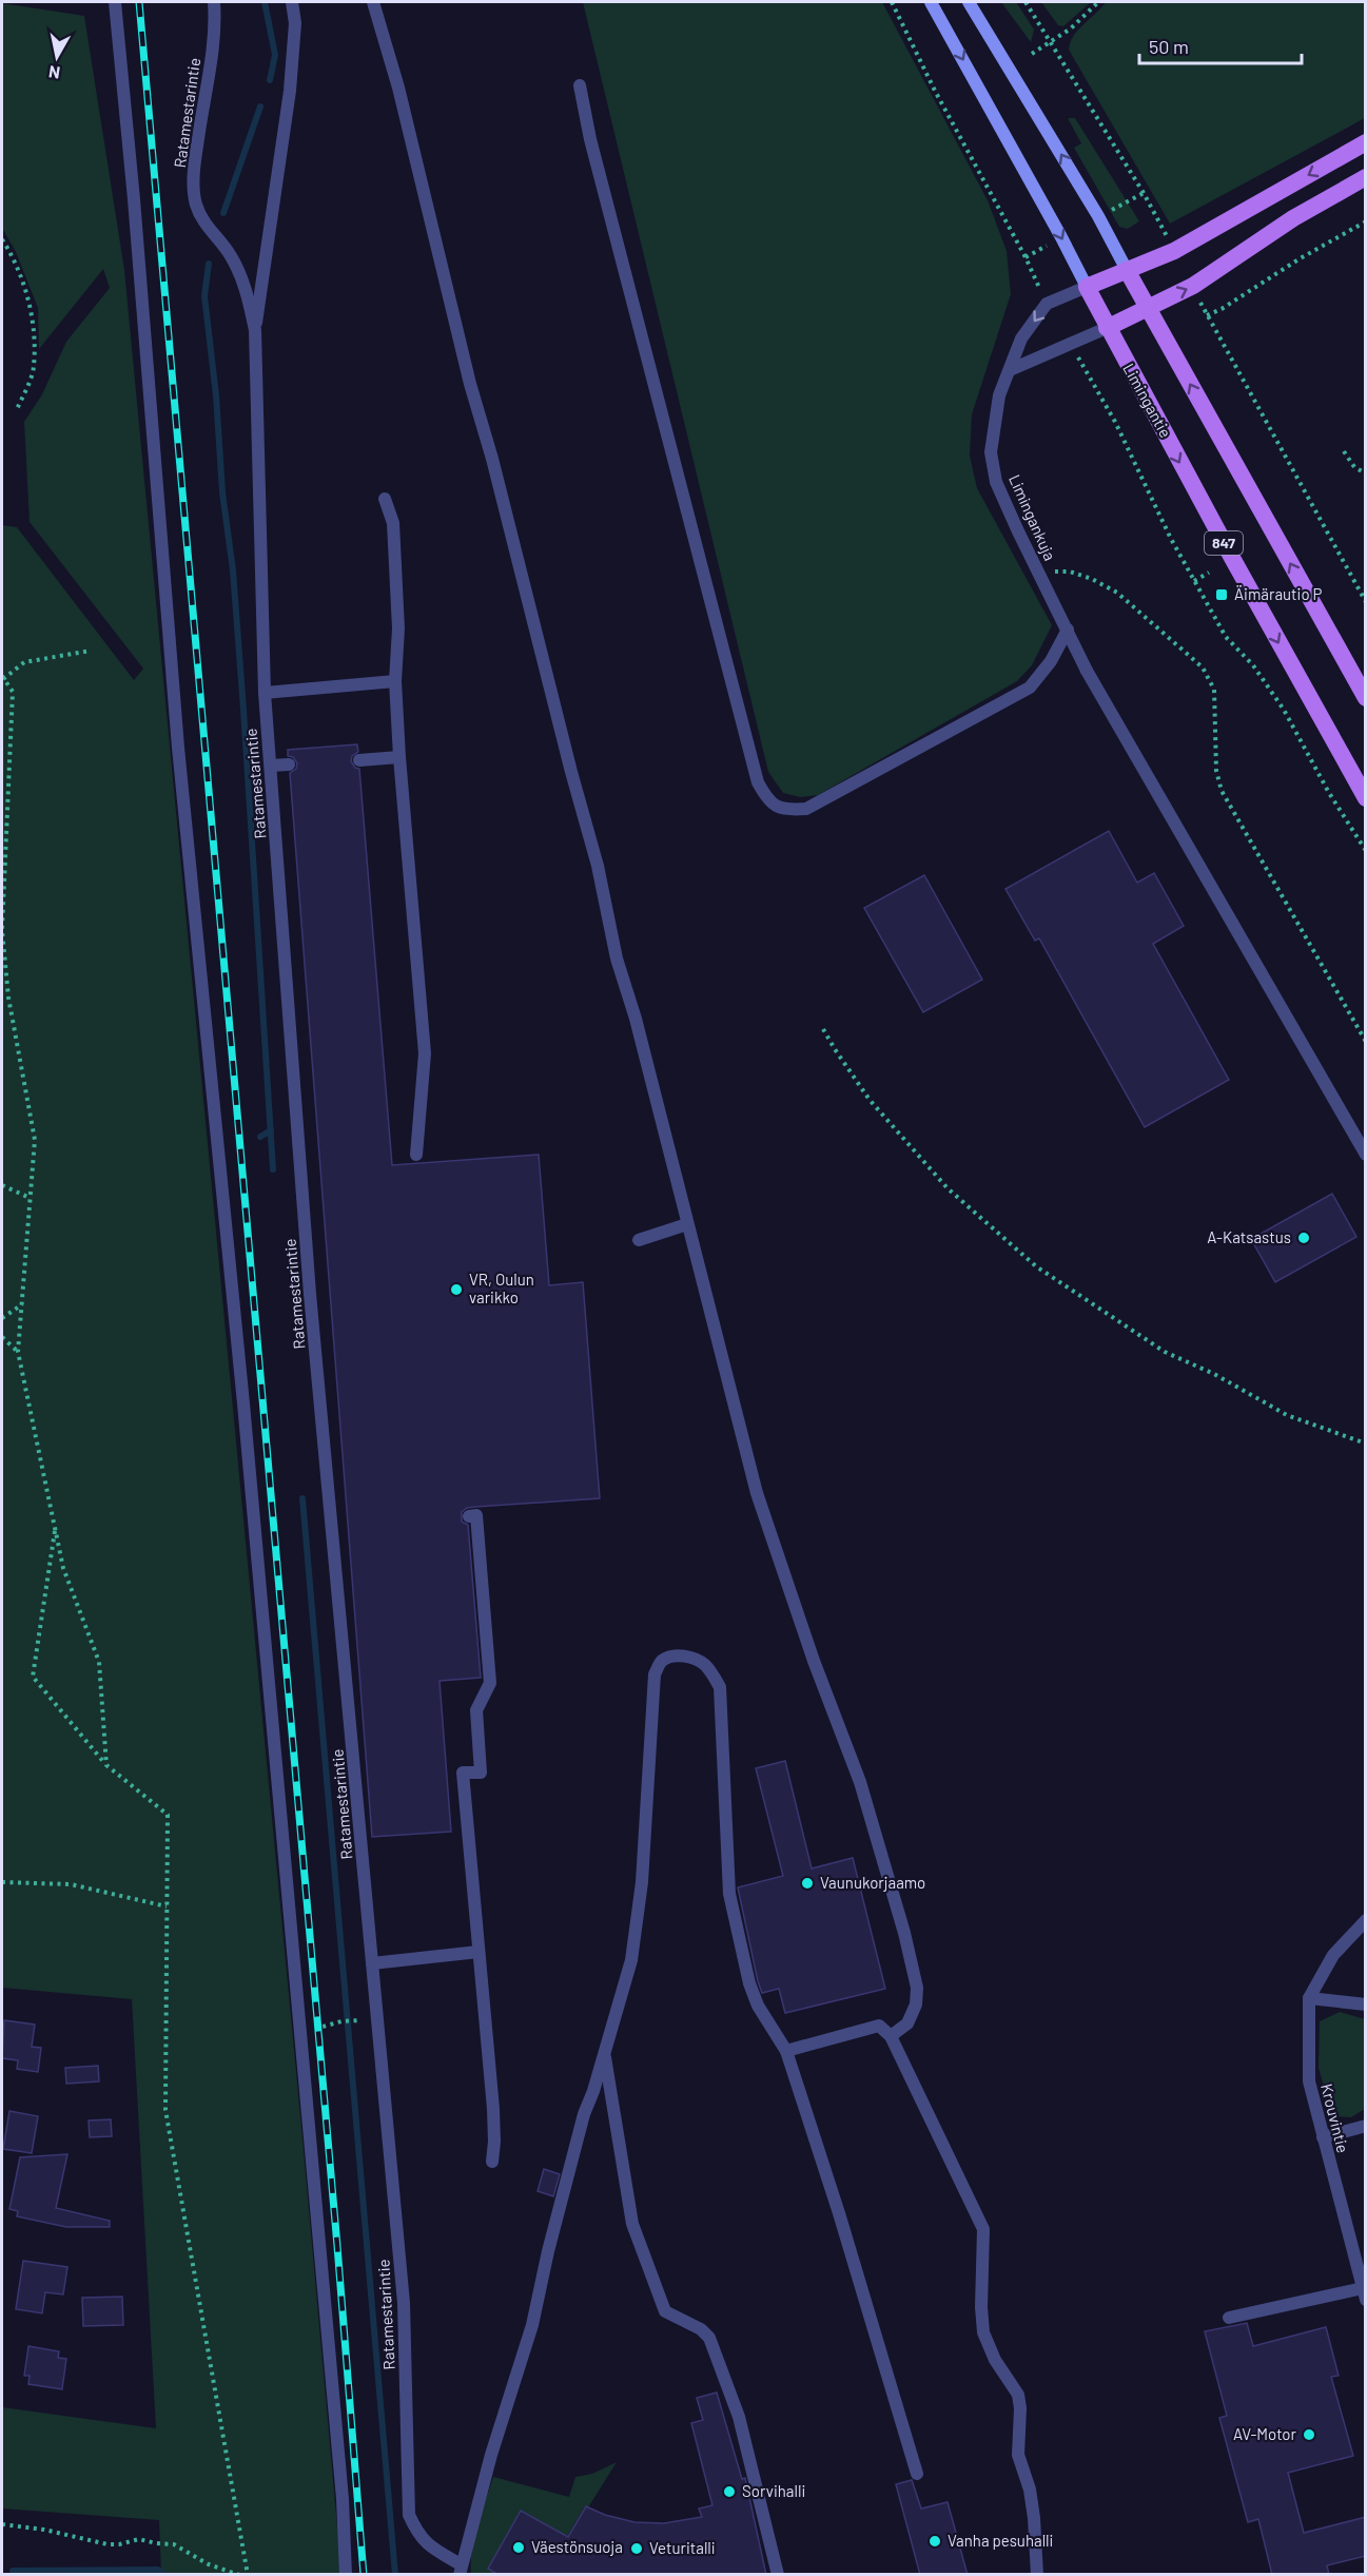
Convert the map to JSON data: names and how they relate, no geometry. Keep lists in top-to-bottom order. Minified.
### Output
{"streets":{"main road":["Limingantie","847"],"street":["Ratamestarintie","Limingankuja","Krouvintie"]},"places":{"transit":["Äimärautio P"],"other":["A-Katsastus","VR, Oulun varikko","Vaunukorjaamo","AV-Motor","Sorvihalli","Vanha pesuhalli","Väestönsuoja","Veturitalli"]},"scale_bar":"50 m","north":"bottom"}
